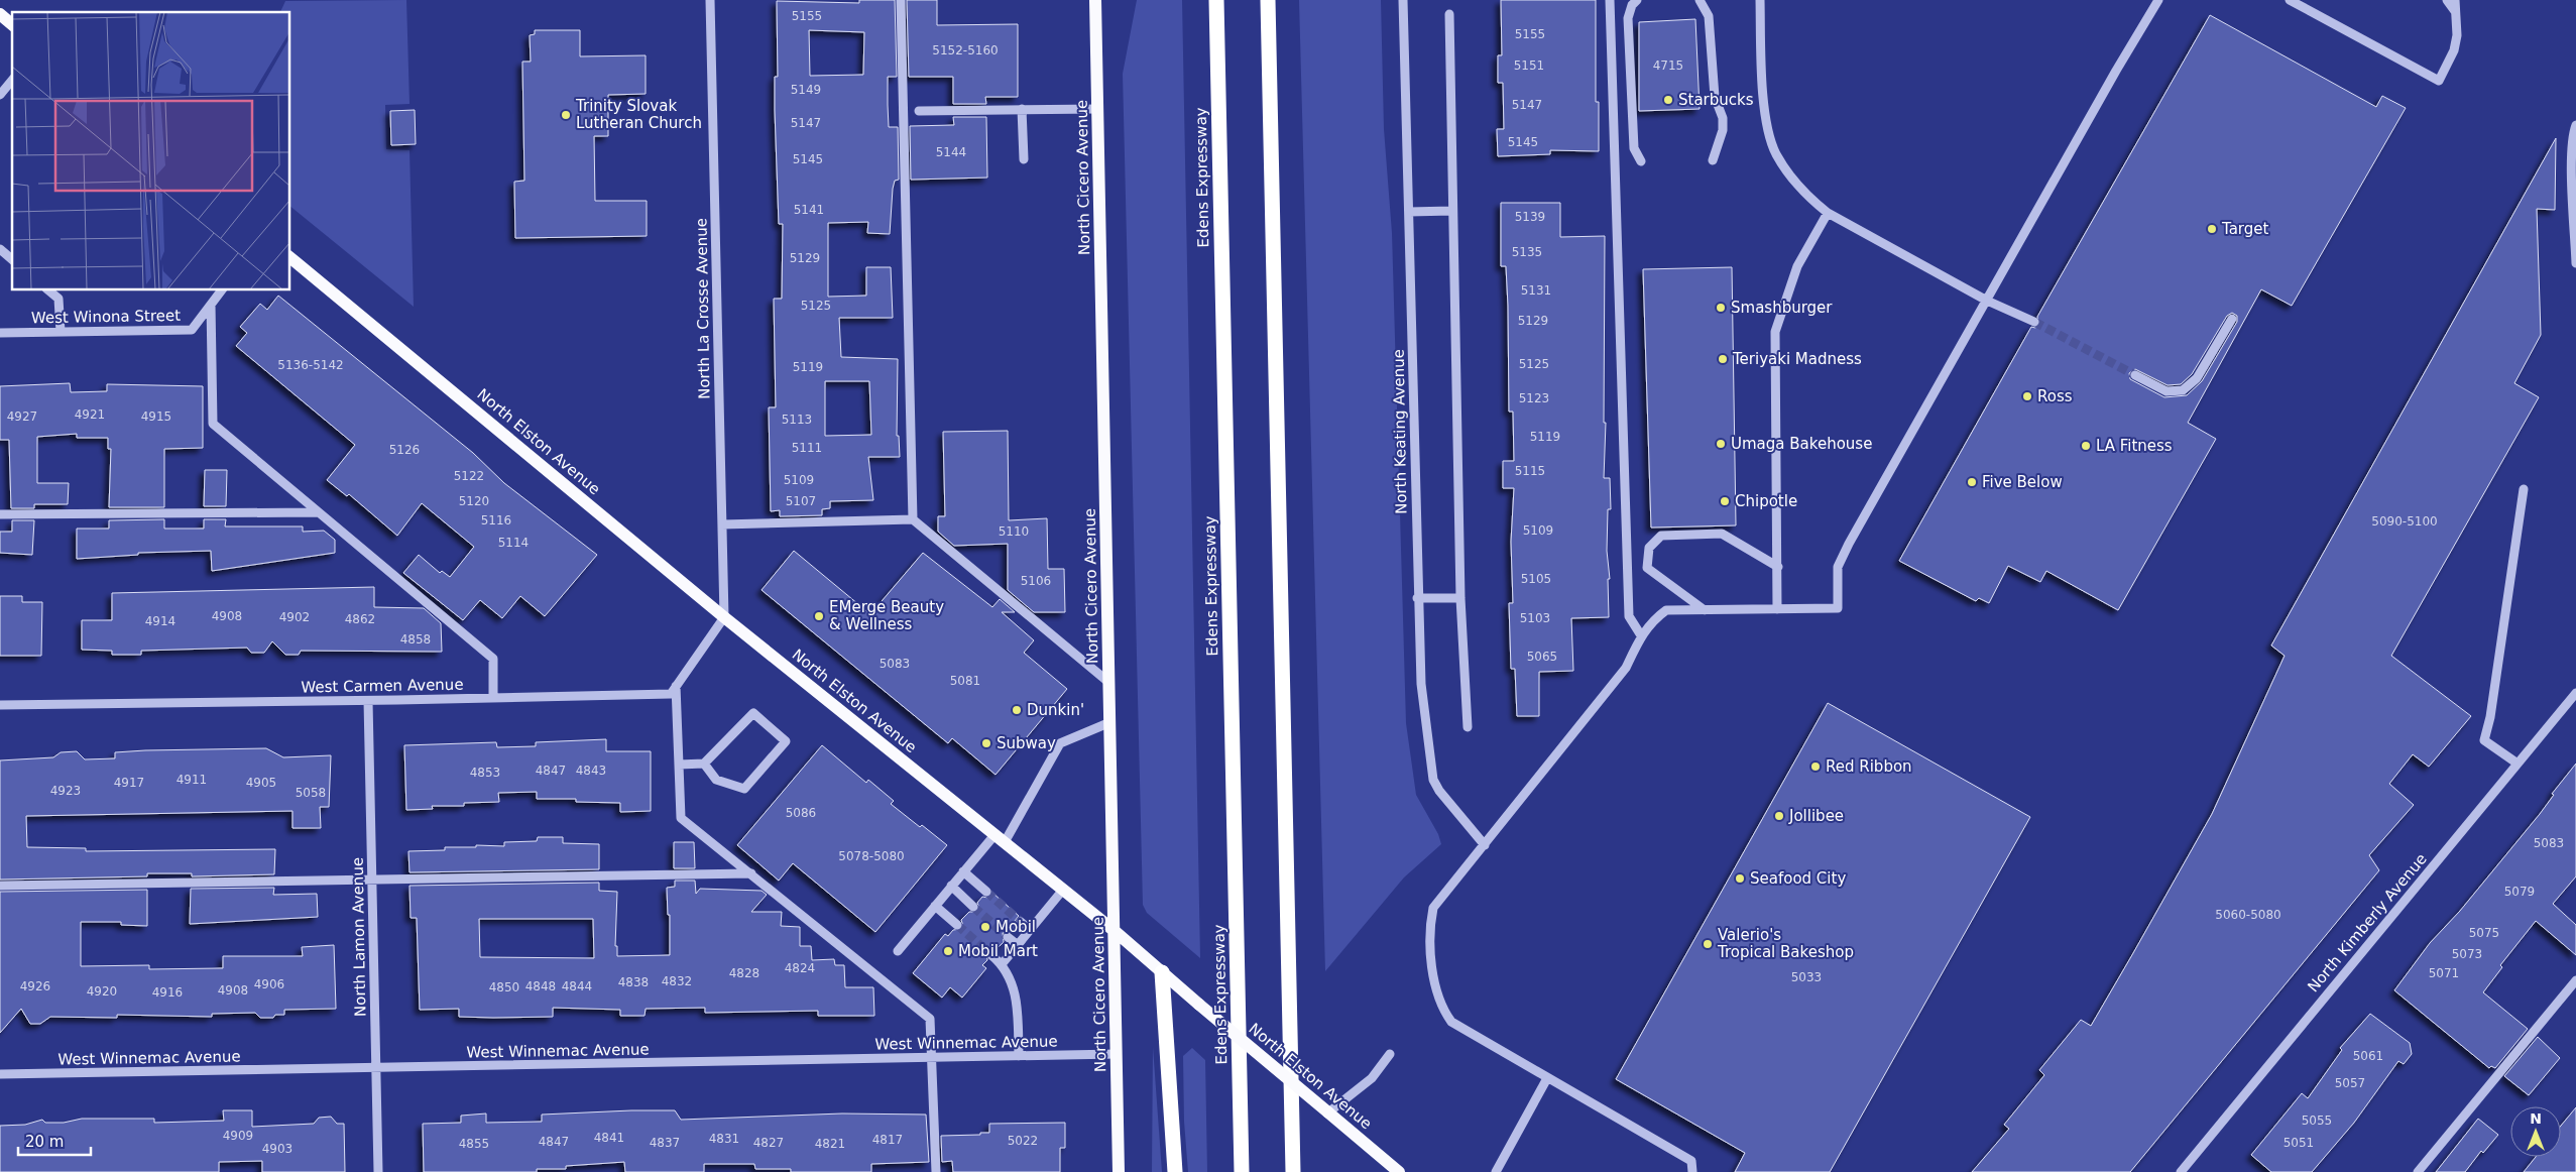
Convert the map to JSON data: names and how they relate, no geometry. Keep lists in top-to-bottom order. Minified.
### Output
{"streets":{"highway":["Edens Expressway"],"main road":["North Cicero Avenue","North Elston Avenue"],"street":["North La Crosse Avenue","West Winona Street","North Keating Avenue","West Carmen Avenue","North Kimberly Avenue","North Lamon Avenue","West Winnemac Avenue"]},"crossings":[["North Cicero Avenue","North Elston Avenue"],["North Cicero Avenue","West Winnemac Avenue"],["North La Crosse Avenue","North Elston Avenue"],["West Carmen Avenue","North Lamon Avenue"],["North Lamon Avenue","West Winnemac Avenue"]],"places":["Starbucks","Trinity Slovak Lutheran Church","Target","Smashburger","Teriyaki Madness","Ross","Umaga Bakehouse","LA Fitness","Five Below","Chipotle","EMerge Beauty & Wellness","Dunkin'","Subway","Red Ribbon","Jollibee","Seafood City","Mobil","Valerio's Tropical Bakeshop","Mobil Mart"],"house_numbers":["5155","5155","5152-5160","5151","4715","5149","5147","5147","5145","5144","5145","5141","5139","5135","5129","5131","5125","5129","5125","5136-5142","5119","5123","4921","4927","4915","5113","5119","5111","5126","5115","5122","5109","5120","5107","5116","5090-5100","5109","5110","5114","5105","5106","4908","4902","5103","4862","4914","4858","5065","5083","5081","4847","4843","4853","4911","4917","4905","4923","5058","5086","5083","5078-5080","5079","5060-5080","5075","5073","4824","4828","5071","5033","4832","4838","4906","4926","4848","4844","4850","4908","4920","4916","5061","5057","5055","4909","4841","4831","4817","5022","4847","4837","4827","5051","4855","4821","4903"],"scale_bar":"20 m","north":"top"}
